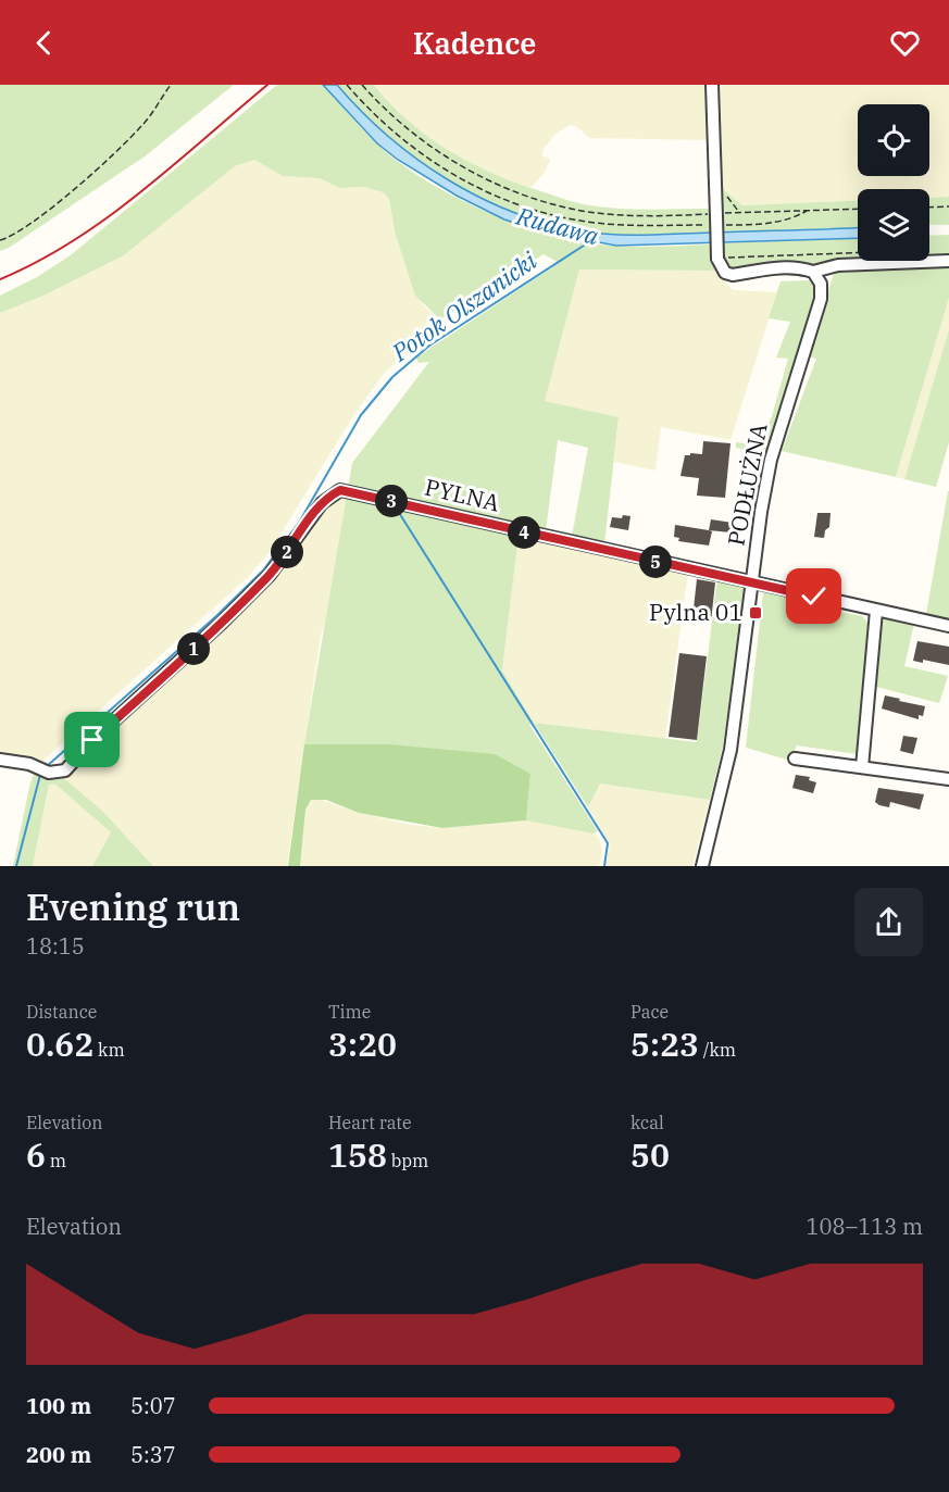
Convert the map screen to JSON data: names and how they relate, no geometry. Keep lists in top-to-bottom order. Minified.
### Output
{"streets":{"street":["PODŁUŻNA","PYLNA"]},"crossings":[["PODŁUŻNA","PYLNA"]],"water":["Rudawa","Potok Olszanicki"],"places":{"transit":["Pylna 01"]},"page":{"header":"Kadence","pins":["3","4","2","5","1"],"heading":["Evening run","18:15"],"stats":[["Distance","0.62 km"],["Time","3:20"],["Pace","5:23 /km"],["Elevation","6 m"],["Heart rate","158 bpm"],["kcal","50"]],"chart":["Elevation","108–113 m"],"list":[{"name":"100 m","note":"5:07"},{"name":"200 m","note":"5:37"}]}}
